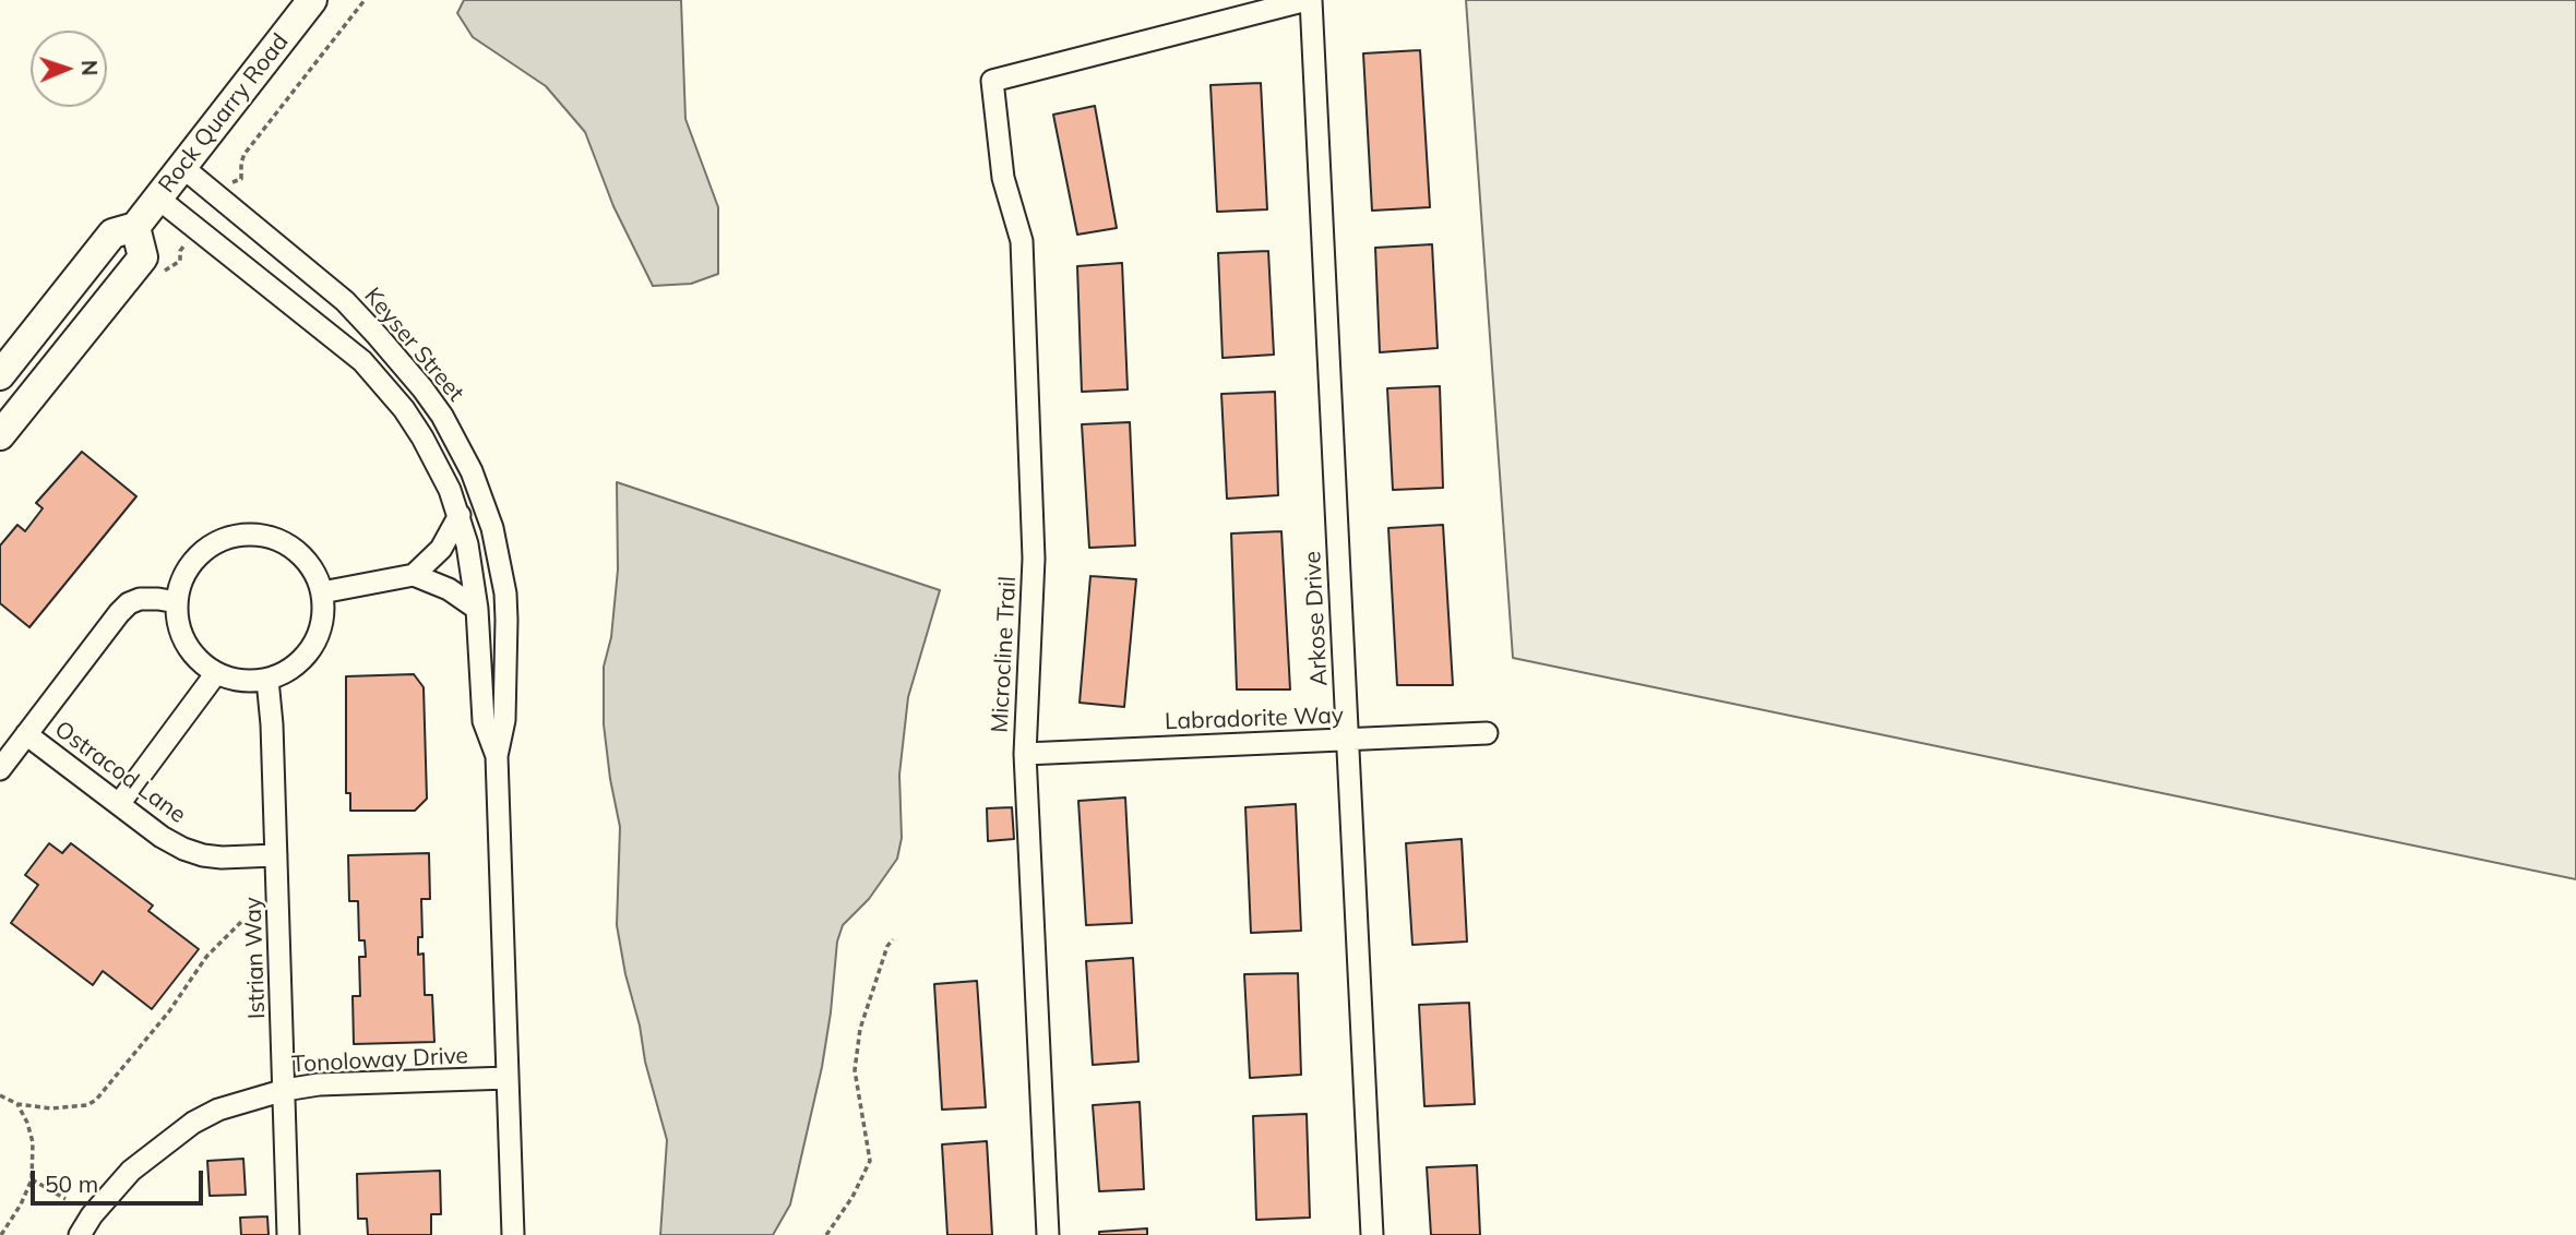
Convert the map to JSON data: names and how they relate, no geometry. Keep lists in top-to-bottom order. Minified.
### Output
{"streets":{"main road":["Rock Quarry Road"],"street":["Keyser Street","Arkose Drive","Microcline Trail","Labradorite Way","Ostracod Lane","Istrian Way","Tonoloway Drive"]},"crossings":[["Rock Quarry Road","Keyser Street"],["Keyser Street","Tonoloway Drive"],["Arkose Drive","Microcline Trail"],["Arkose Drive","Labradorite Way"],["Microcline Trail","Labradorite Way"],["Ostracod Lane","Istrian Way"],["Istrian Way","Tonoloway Drive"]],"scale_bar":"50 m","north":"right"}
